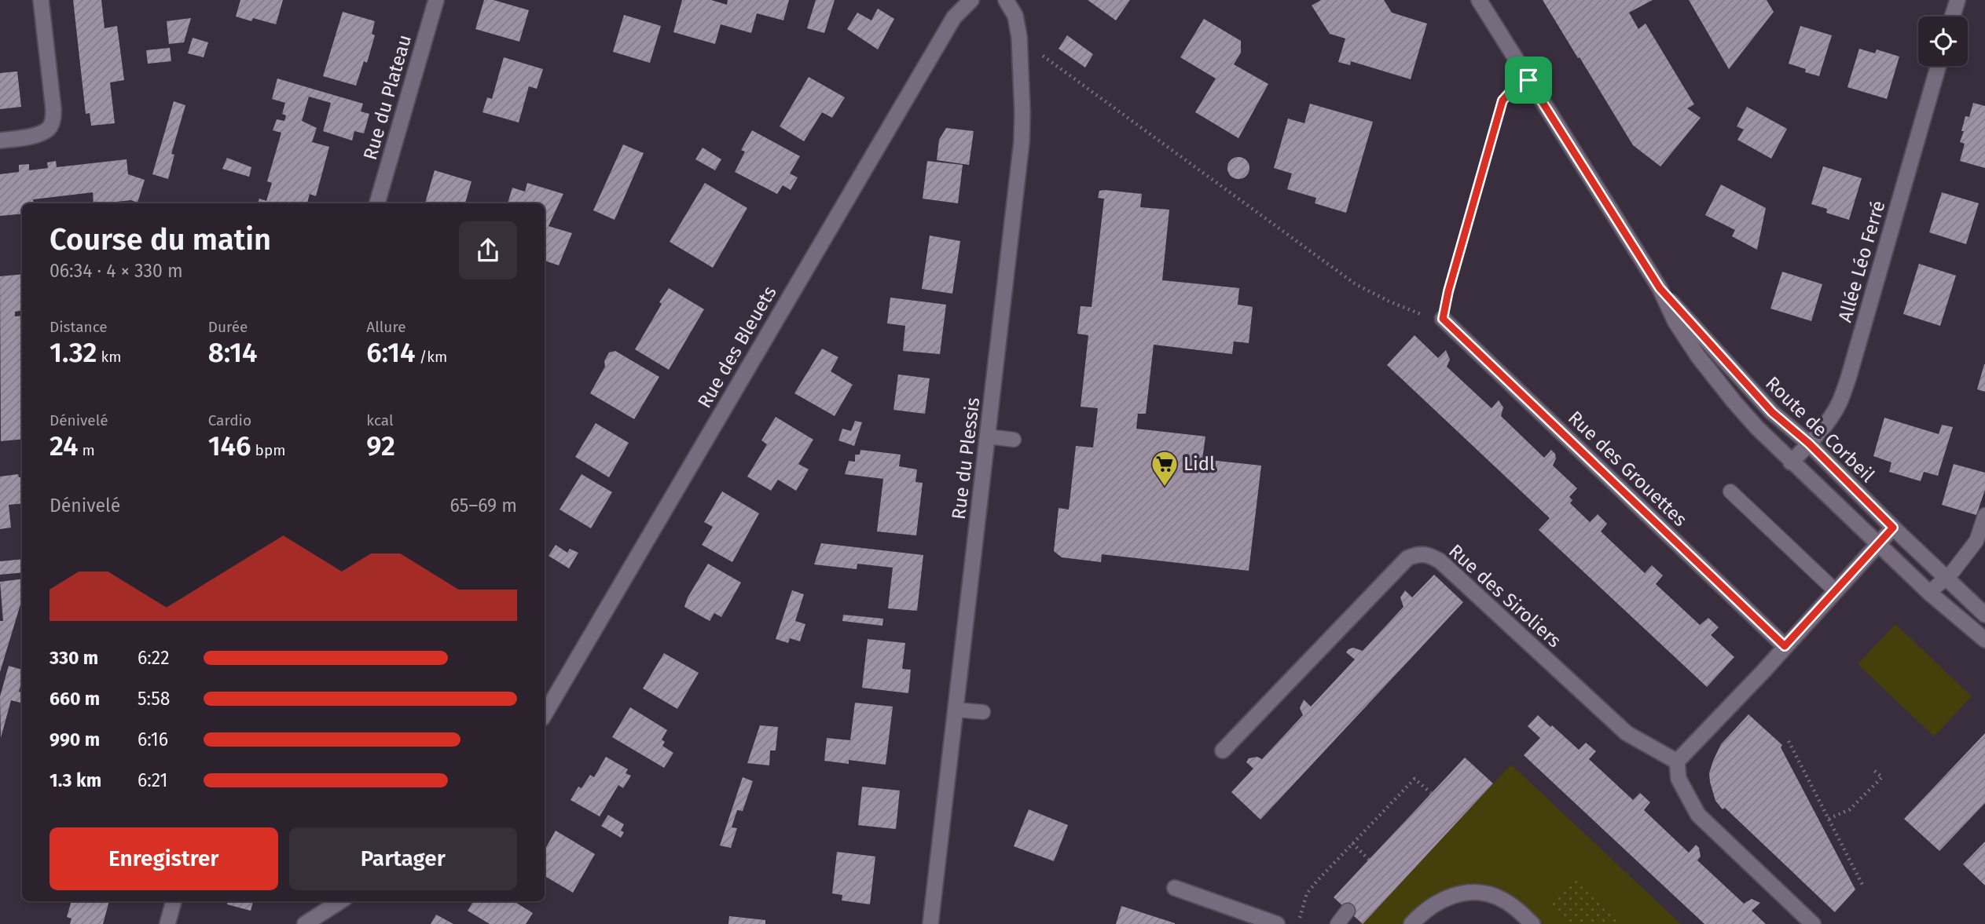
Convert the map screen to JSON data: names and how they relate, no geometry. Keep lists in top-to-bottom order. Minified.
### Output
{"streets":{"street":["Rue du Plateau","Allée Léo Ferré","Rue des Bleuets","Route de Corbeil","Rue du Plessis","Rue des Grouettes","Rue des Siroliers"]},"crossings":[["Allée Léo Ferré","Route de Corbeil"]],"places":{"supermarket":["Lidl"]},"page":{"heading":["Course du matin","06:34 · 4 × 330 m"],"stats":[["Distance","1.32 km"],["Durée","8:14"],["Allure","6:14 /km"],["Dénivelé","24 m"],["Cardio","146 bpm"],["kcal","92"]],"chart":["Dénivelé","65–69 m"],"list":[{"name":"330 m","note":"6:22"},{"name":"660 m","note":"5:58"},{"name":"990 m","note":"6:16"},{"name":"1.3 km","note":"6:21"}],"buttons":["Enregistrer","Partager"]}}
